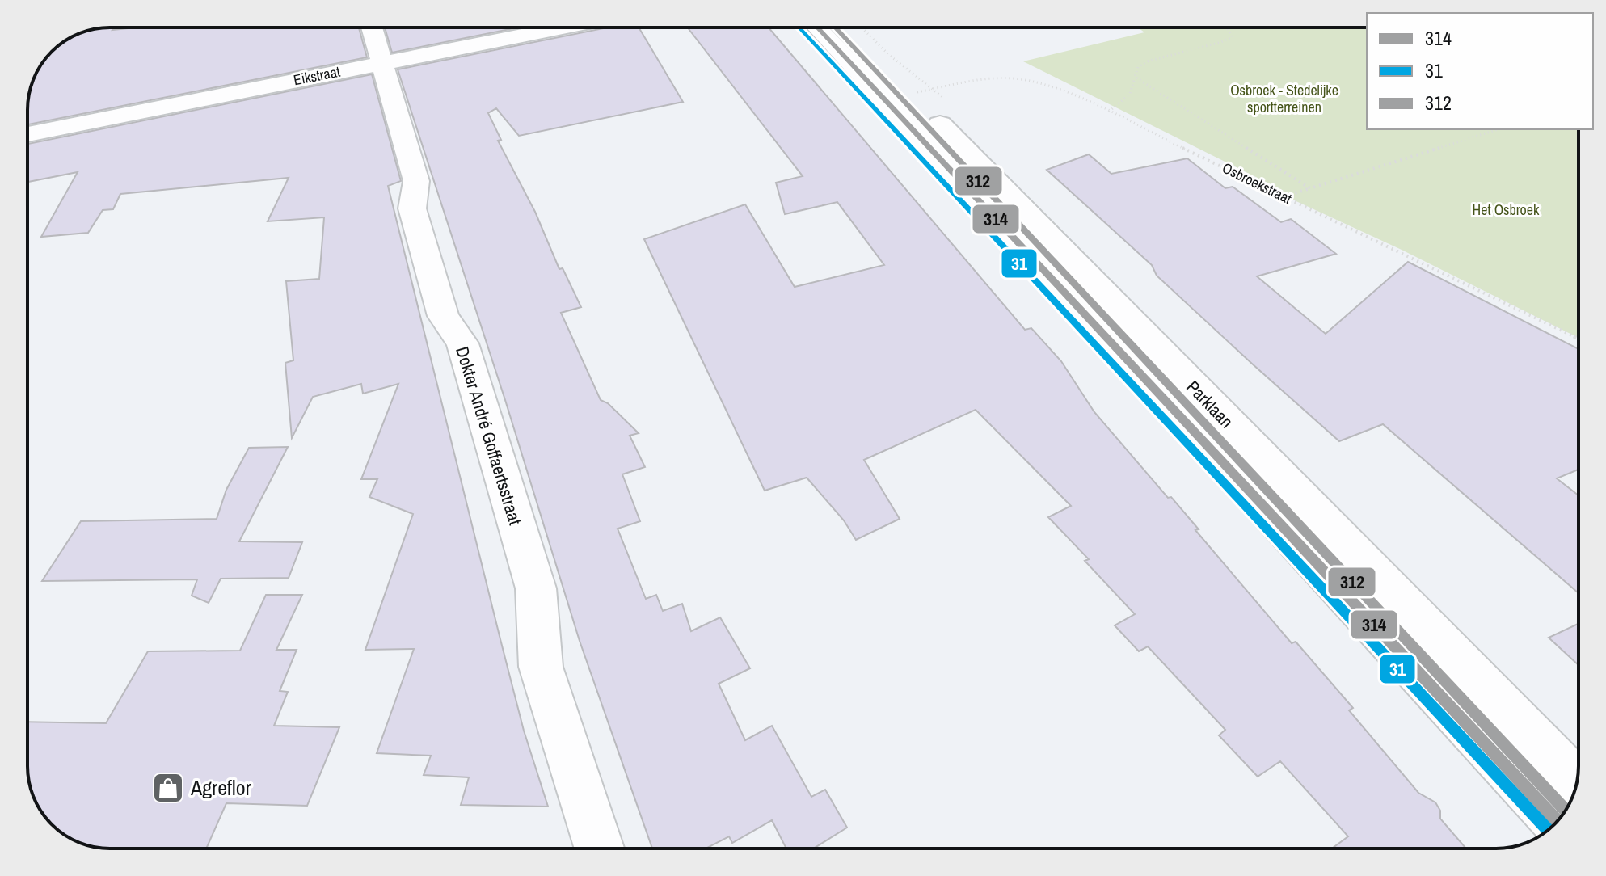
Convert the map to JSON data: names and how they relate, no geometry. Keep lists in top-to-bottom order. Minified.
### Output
{"streets":{"main road":["Eikstraat","Parklaan","Dokter André Goffaertsstraat"],"path":["Osbroekstraat"]},"crossings":[["Eikstraat","Dokter André Goffaertsstraat"],["Osbroekstraat","Parklaan"]],"parks":["Osbroek - Stedelijke sportterreinen","Het Osbroek"],"places":{"shop":["Agreflor"]},"lines":["transit line 314","transit line 31","transit line 312"],"legend":["314","31","312"]}
